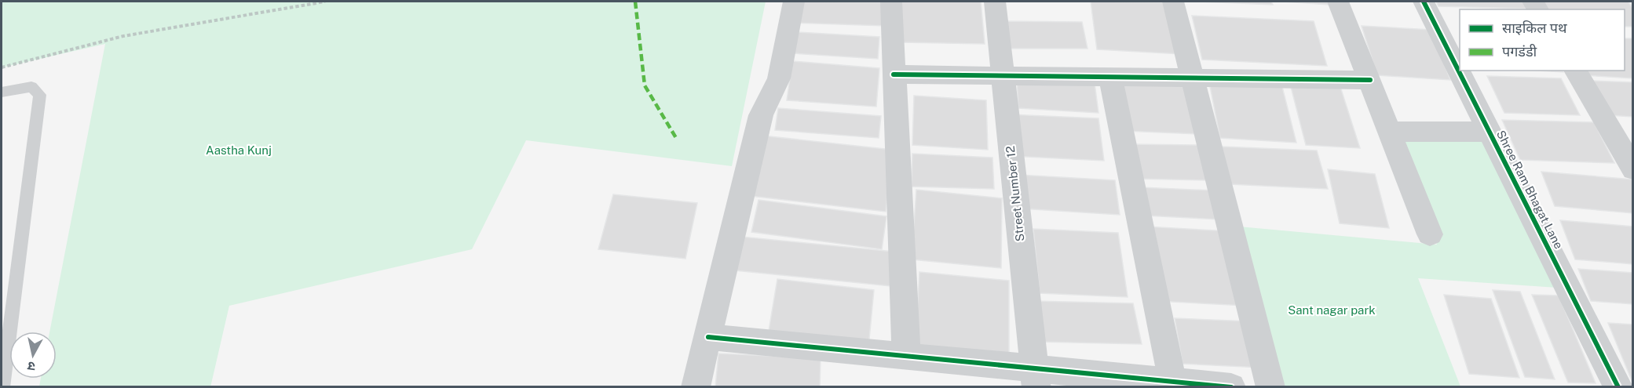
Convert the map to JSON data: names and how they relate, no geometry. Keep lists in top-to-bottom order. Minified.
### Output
{"streets":{"street":["Shree Ram Bhagat Lane","Street Number 12"]},"parks":["Aastha Kunj","Sant nagar park"],"legend":["साइकिल पथ","पगडंडी"],"north":"bottom"}
